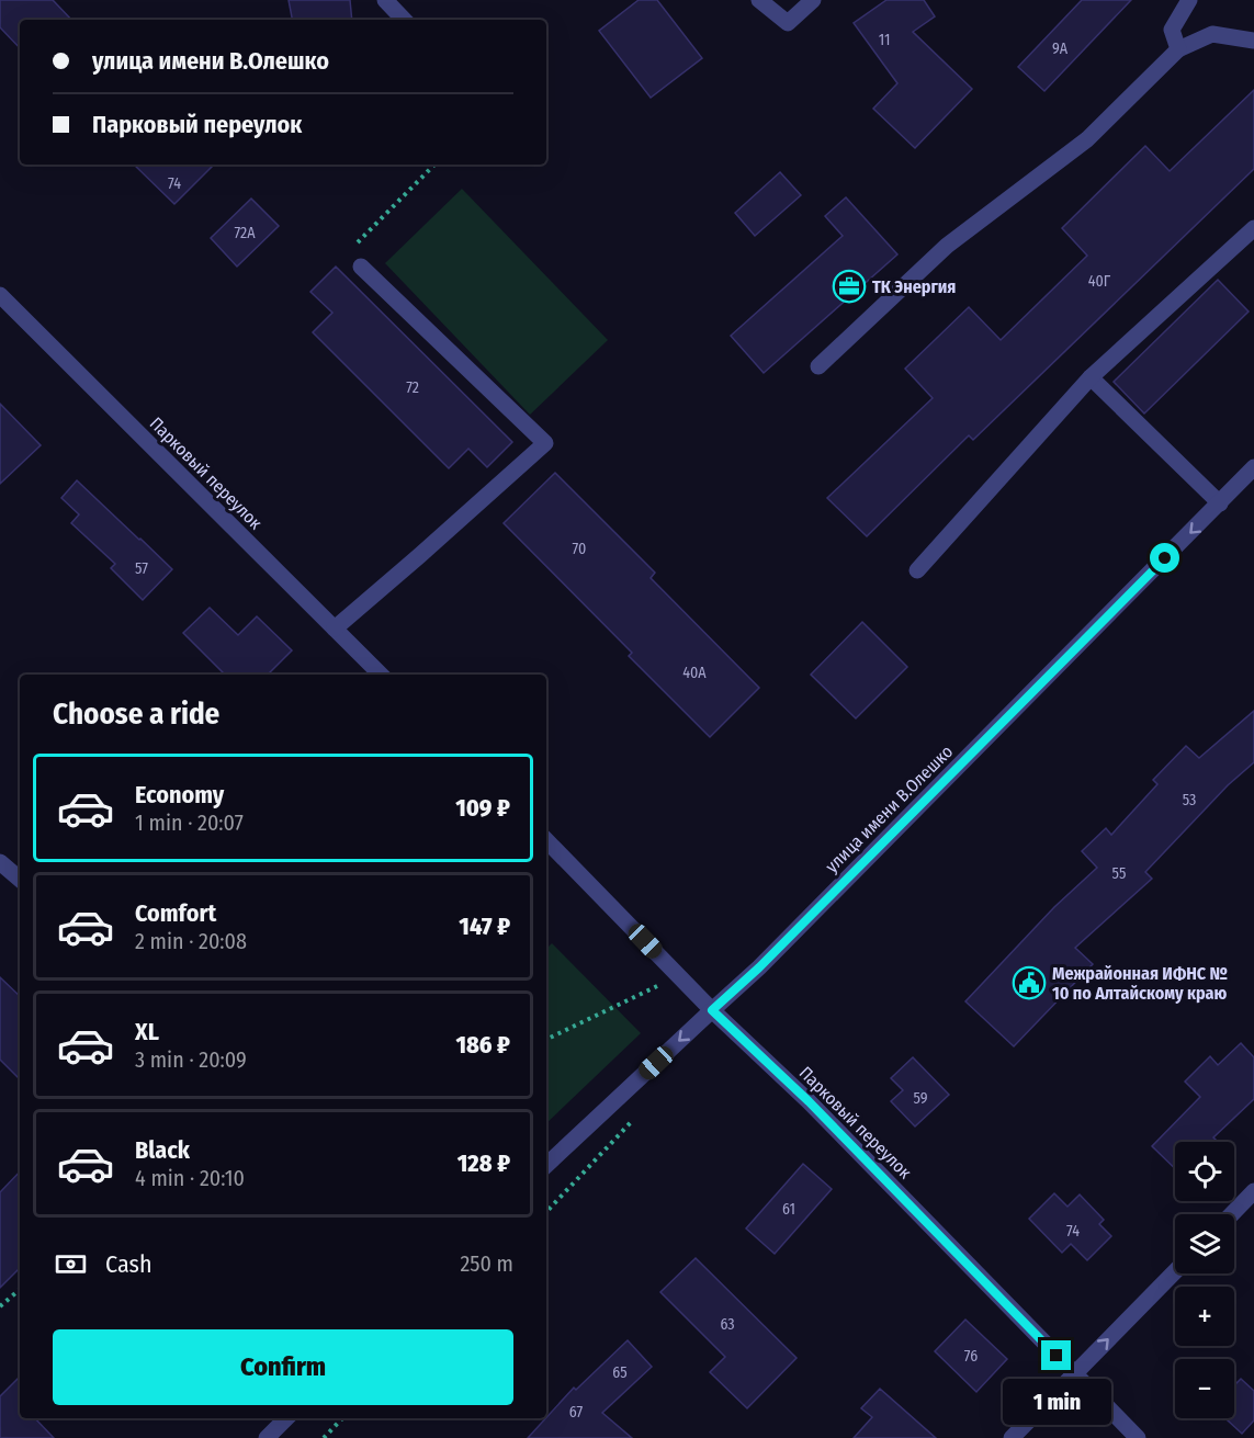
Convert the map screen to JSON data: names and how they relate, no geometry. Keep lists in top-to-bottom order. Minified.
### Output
{"streets":{"street":["Парковый переулок","улица имени В.Олешко"]},"crossings":[["Парковый переулок","улица имени В.Олешко"]],"one_way":["улица имени В.Олешко"],"places":{"office":["ТК Энергия"],"public building":["Межрайонная ИФНС № 10 по Алтайскому краю"]},"house_numbers":["11","9А","74","72А","40Г","72","70","57","40А","53","55","59","61","74","63","76","65","67"],"page":{"banner":["улица имени В.Олешко","Парковый переулок"],"heading":"Choose a ride","list":[{"name":"Economy","note":"1 min · 20:07","value":"109 ₽"},{"name":"Comfort","note":"2 min · 20:08","value":"147 ₽"},{"name":"XL","note":"3 min · 20:09","value":"186 ₽"},{"name":"Black","note":"4 min · 20:10","value":"128 ₽"}],"map_buttons":["+","−"],"pay":["Cash","250 m"],"buttons":"Confirm","bubble":"1 min"}}
